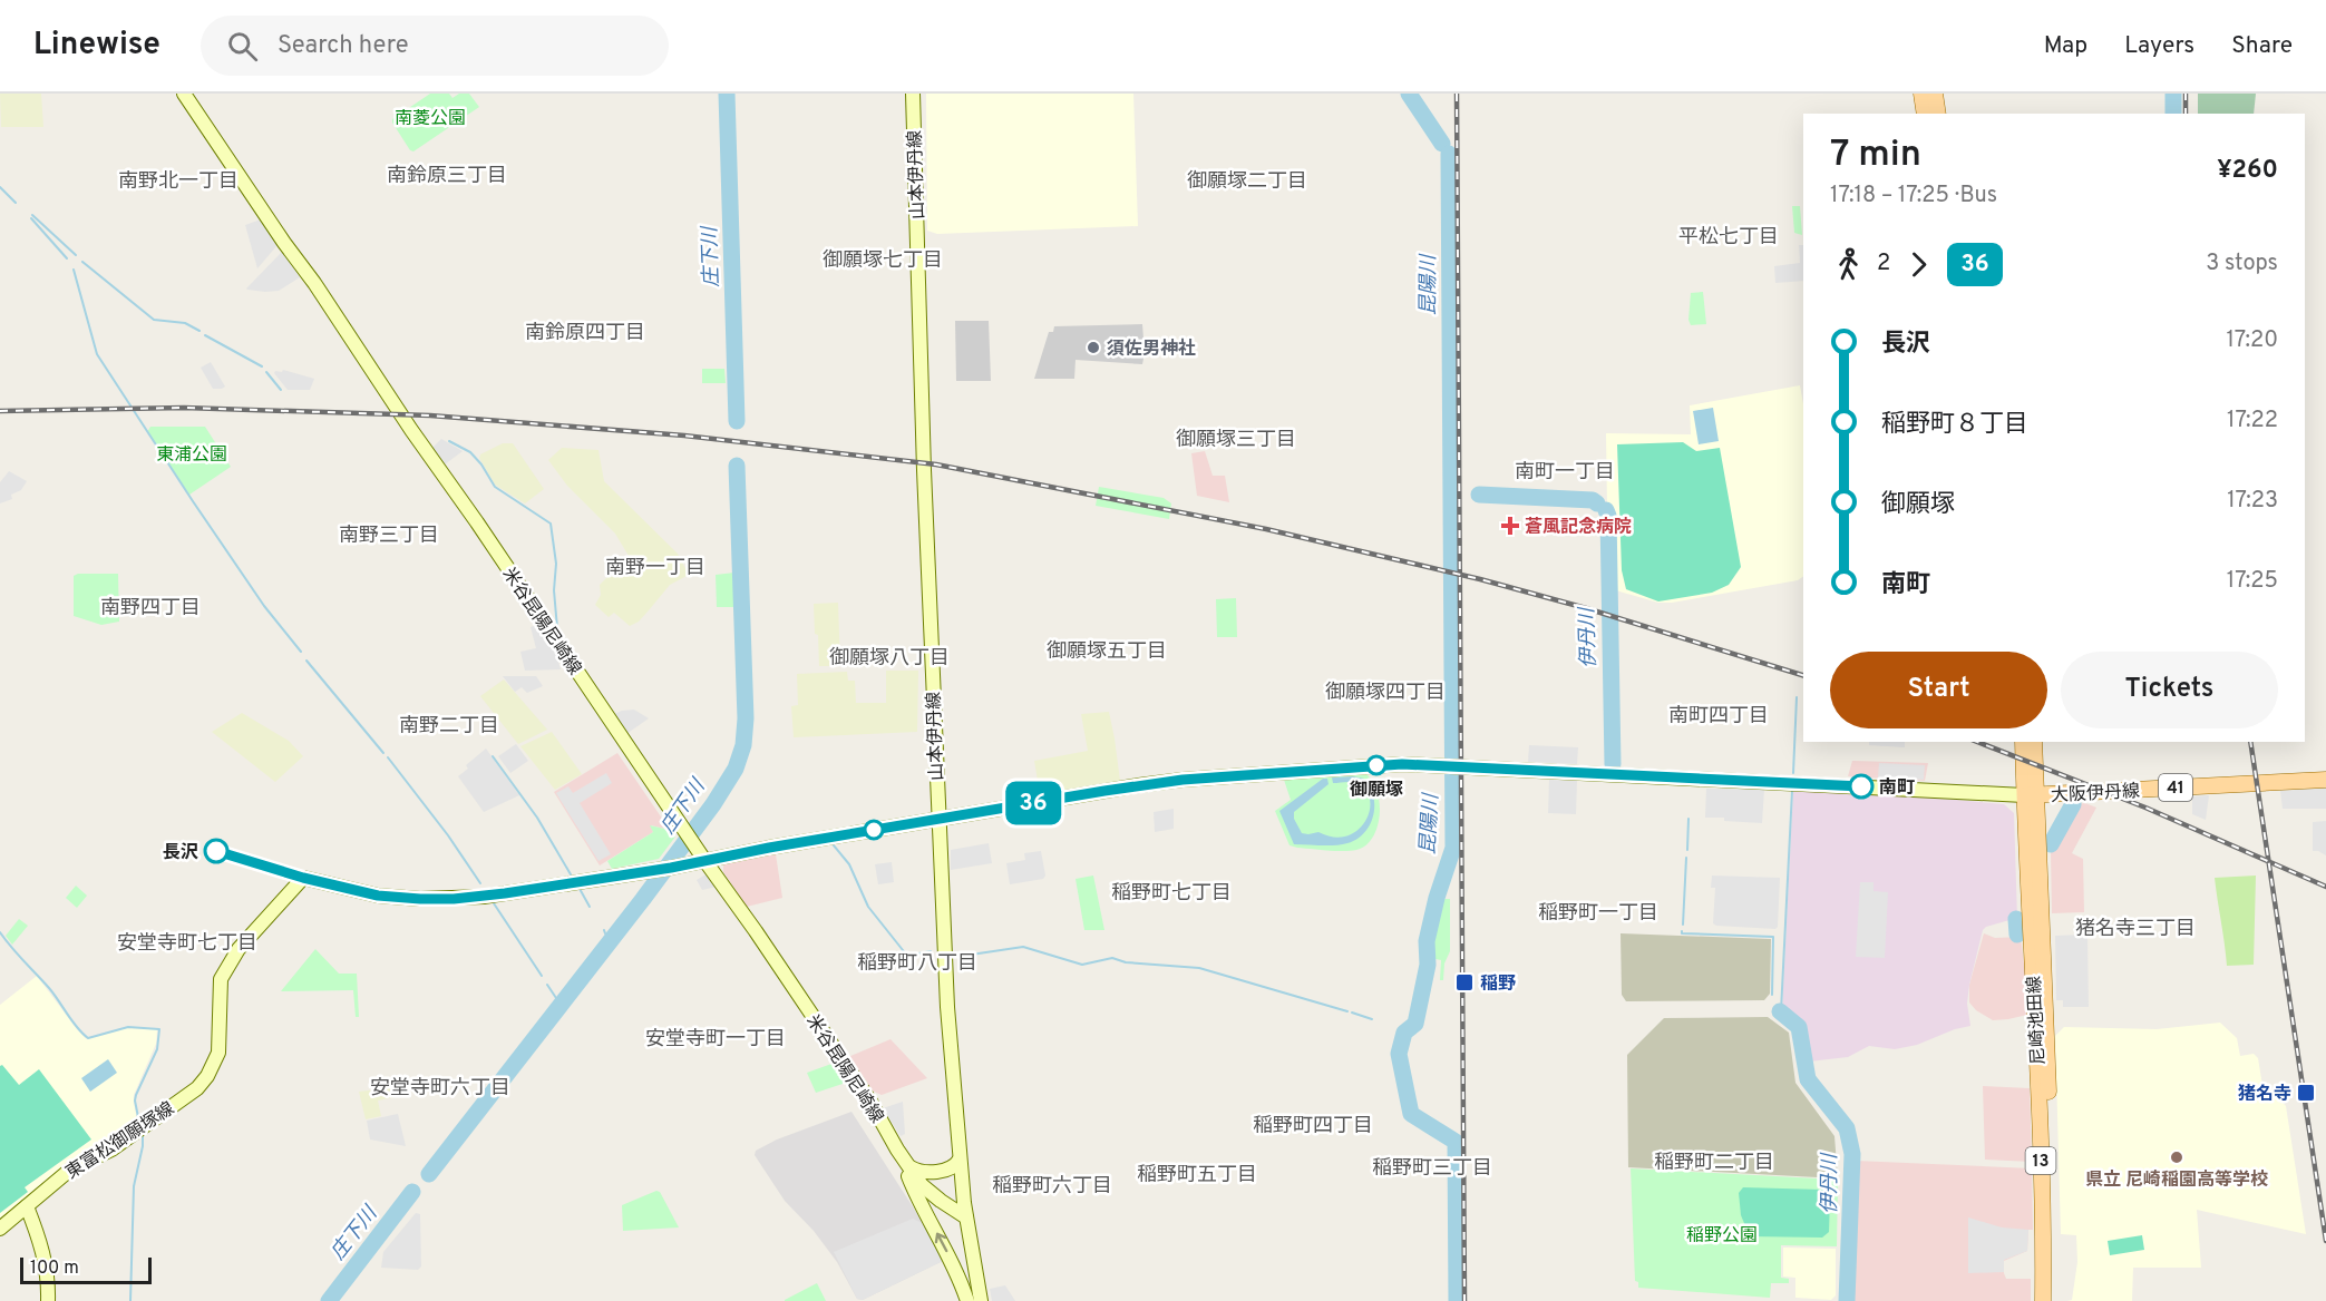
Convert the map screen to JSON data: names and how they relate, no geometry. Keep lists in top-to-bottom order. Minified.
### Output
{"streets":{"main road":["山本伊丹線","米谷昆陽尼崎線","41","大阪伊丹線","尼崎池田線","東富松御願塚線","13"]},"crossings":[["山本伊丹線","米谷昆陽尼崎線"],["山本伊丹線","東富松御願塚線"],["米谷昆陽尼崎線","東富松御願塚線"],["大阪伊丹線","尼崎池田線"],["大阪伊丹線","東富松御願塚線"],["尼崎池田線","東富松御願塚線"]],"districts":["南鈴原三丁目","南野北一丁目","御願塚二丁目","平松七丁目","御願塚七丁目","南鈴原四丁目","御願塚三丁目","南町一丁目","南野三丁目","南野一丁目","南野四丁目","御願塚五丁目","御願塚八丁目","御願塚四丁目","南町四丁目","南野二丁目","稲野町七丁目","稲野町一丁目","猪名寺三丁目","安堂寺町七丁目","稲野町八丁目","安堂寺町一丁目","安堂寺町六丁目","稲野町四丁目","稲野町二丁目","稲野町三丁目","稲野町五丁目","稲野町六丁目"],"water":["庄下川","昆陽川","伊丹川"],"parks":["南菱公園","東浦公園","稲野公園"],"places":{"other":["須佐男神社","御願塚","南町","長沢","県立 尼崎稲園高等学校"],"health":["蒼風記念病院"],"transit":["稲野","猪名寺"]},"lines":["bus line 36"],"scale_bar":"100 m","page":{"header":"Linewise","search":"Search here","nav":["Map","Layers","Share"],"on_map":"36","heading":["7 min","17:18 – 17:25 · Bus","¥260"],"legs":["2","36","3 stops"],"list":[{"name":"長沢","value":"17:20"},{"name":"稲野町８丁目","value":"17:22"},{"name":"御願塚","value":"17:23"},{"name":"南町","value":"17:25"}],"buttons":["Start","Tickets"],"scale":"100 m"}}
